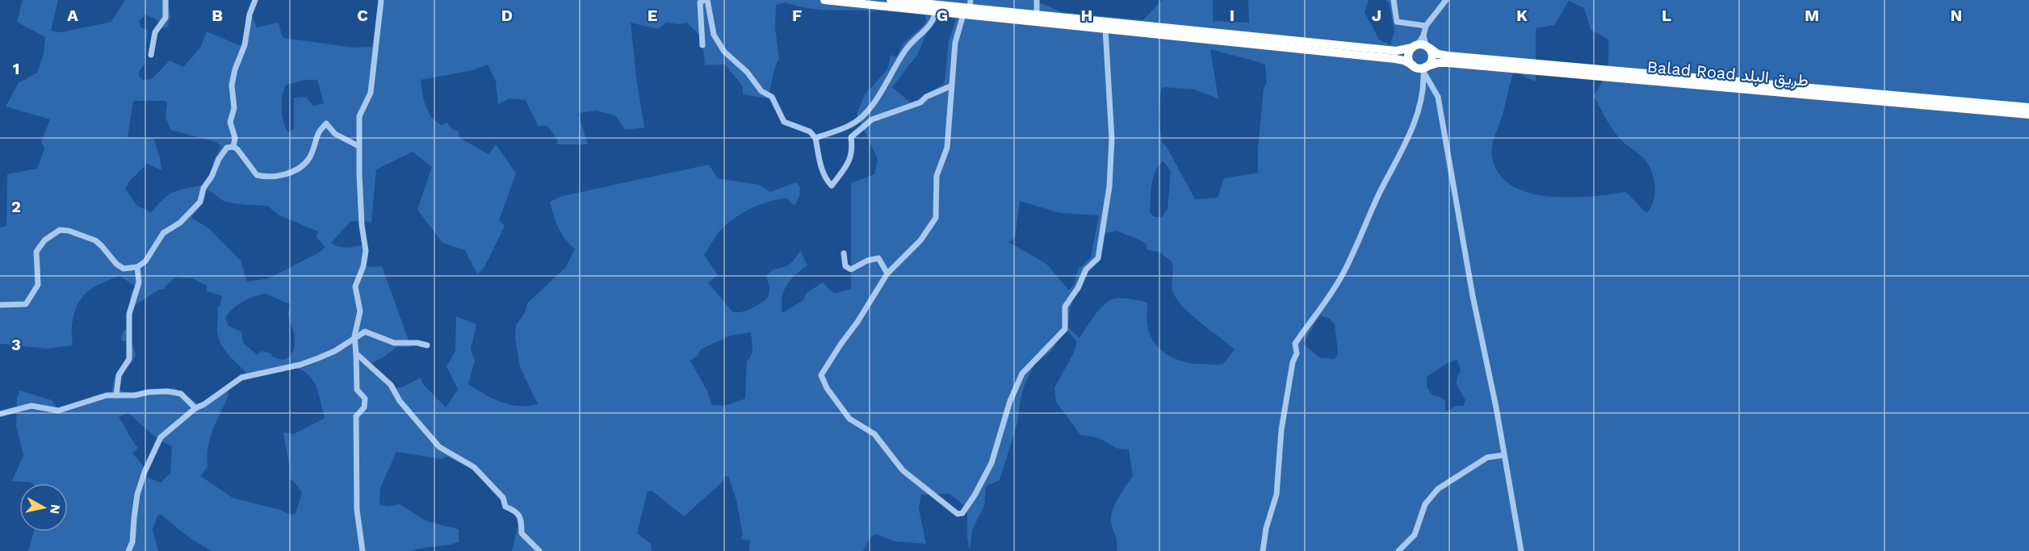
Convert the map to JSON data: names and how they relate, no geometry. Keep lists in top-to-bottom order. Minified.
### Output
{"streets":{"highway":["Balad Road طريق البلد"]},"north":"right","grid":{"columns":["A","B","C","D","E","F","G","H","I","J","K","L","M","N"],"rows":["1","2","3"]}}
